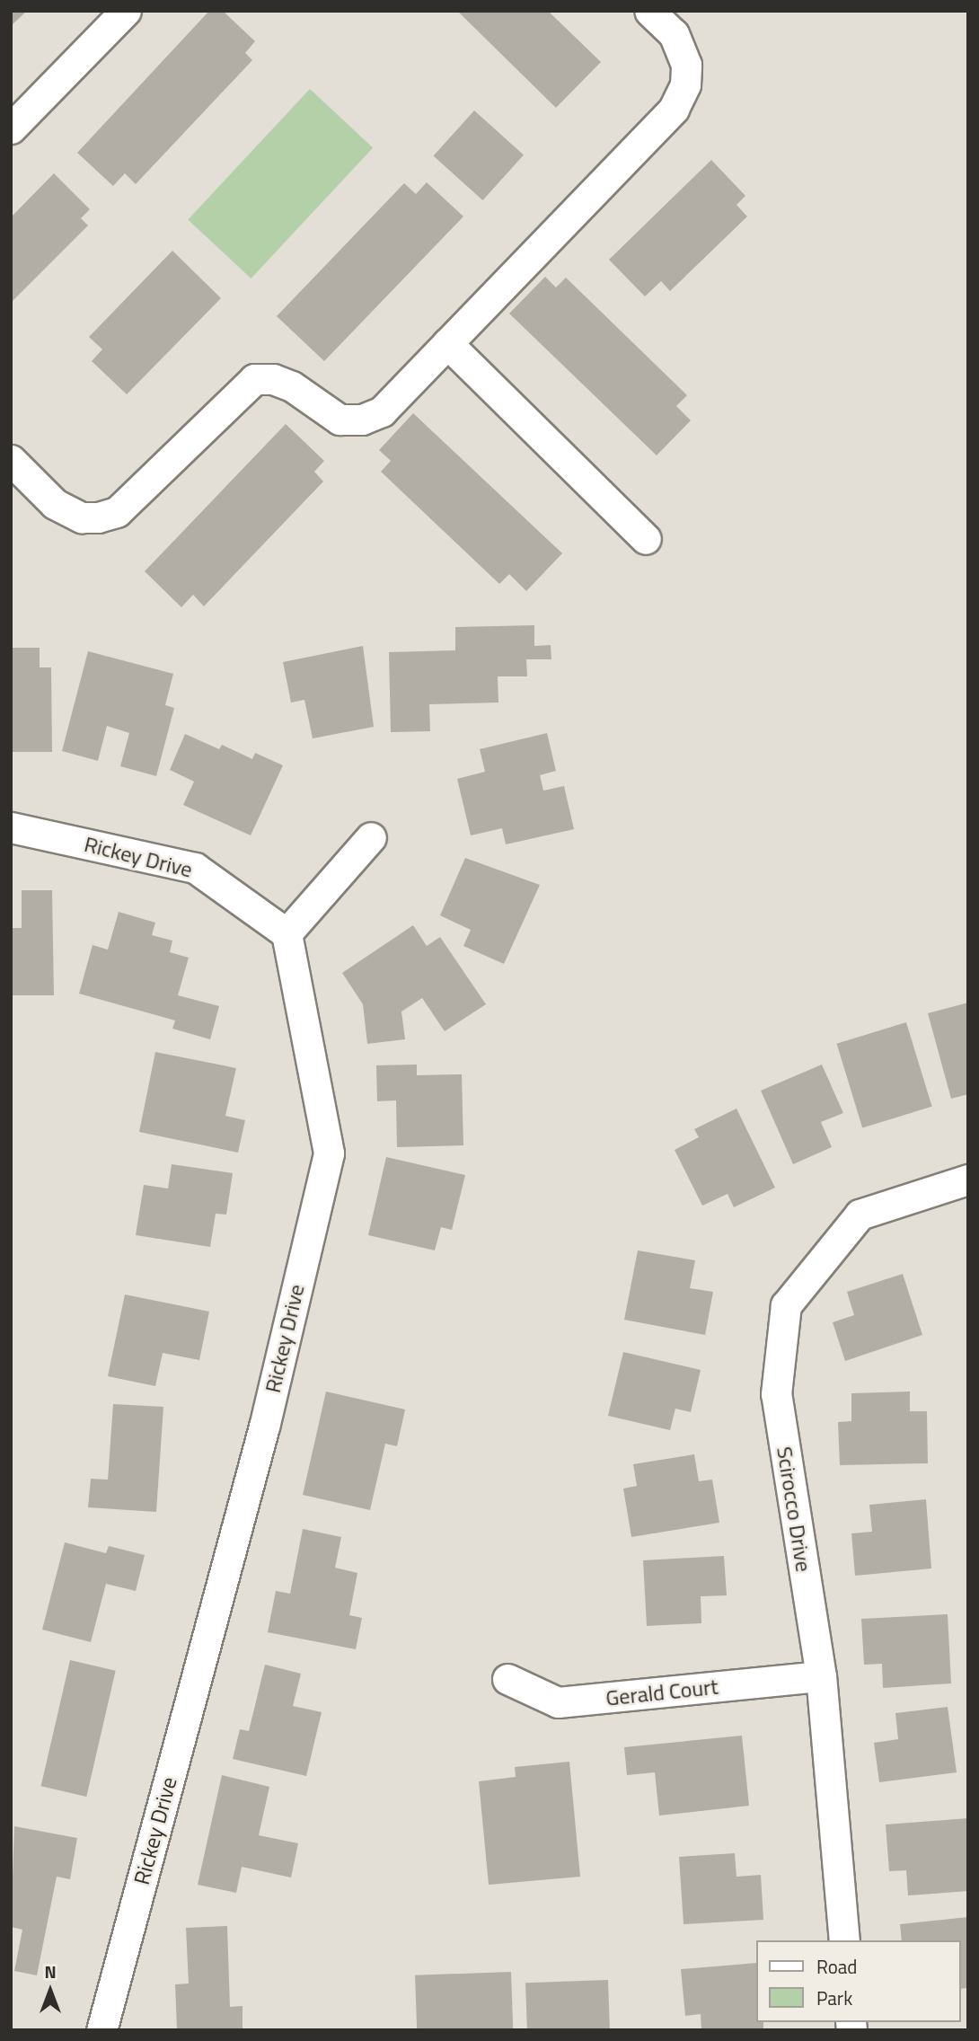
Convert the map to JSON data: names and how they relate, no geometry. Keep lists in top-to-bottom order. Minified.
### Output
{"streets":{"street":["Rickey Drive","Scirocco Drive","Gerald Court"]},"crossings":[["Scirocco Drive","Gerald Court"]],"legend":["Road","Park"],"north":"top"}
